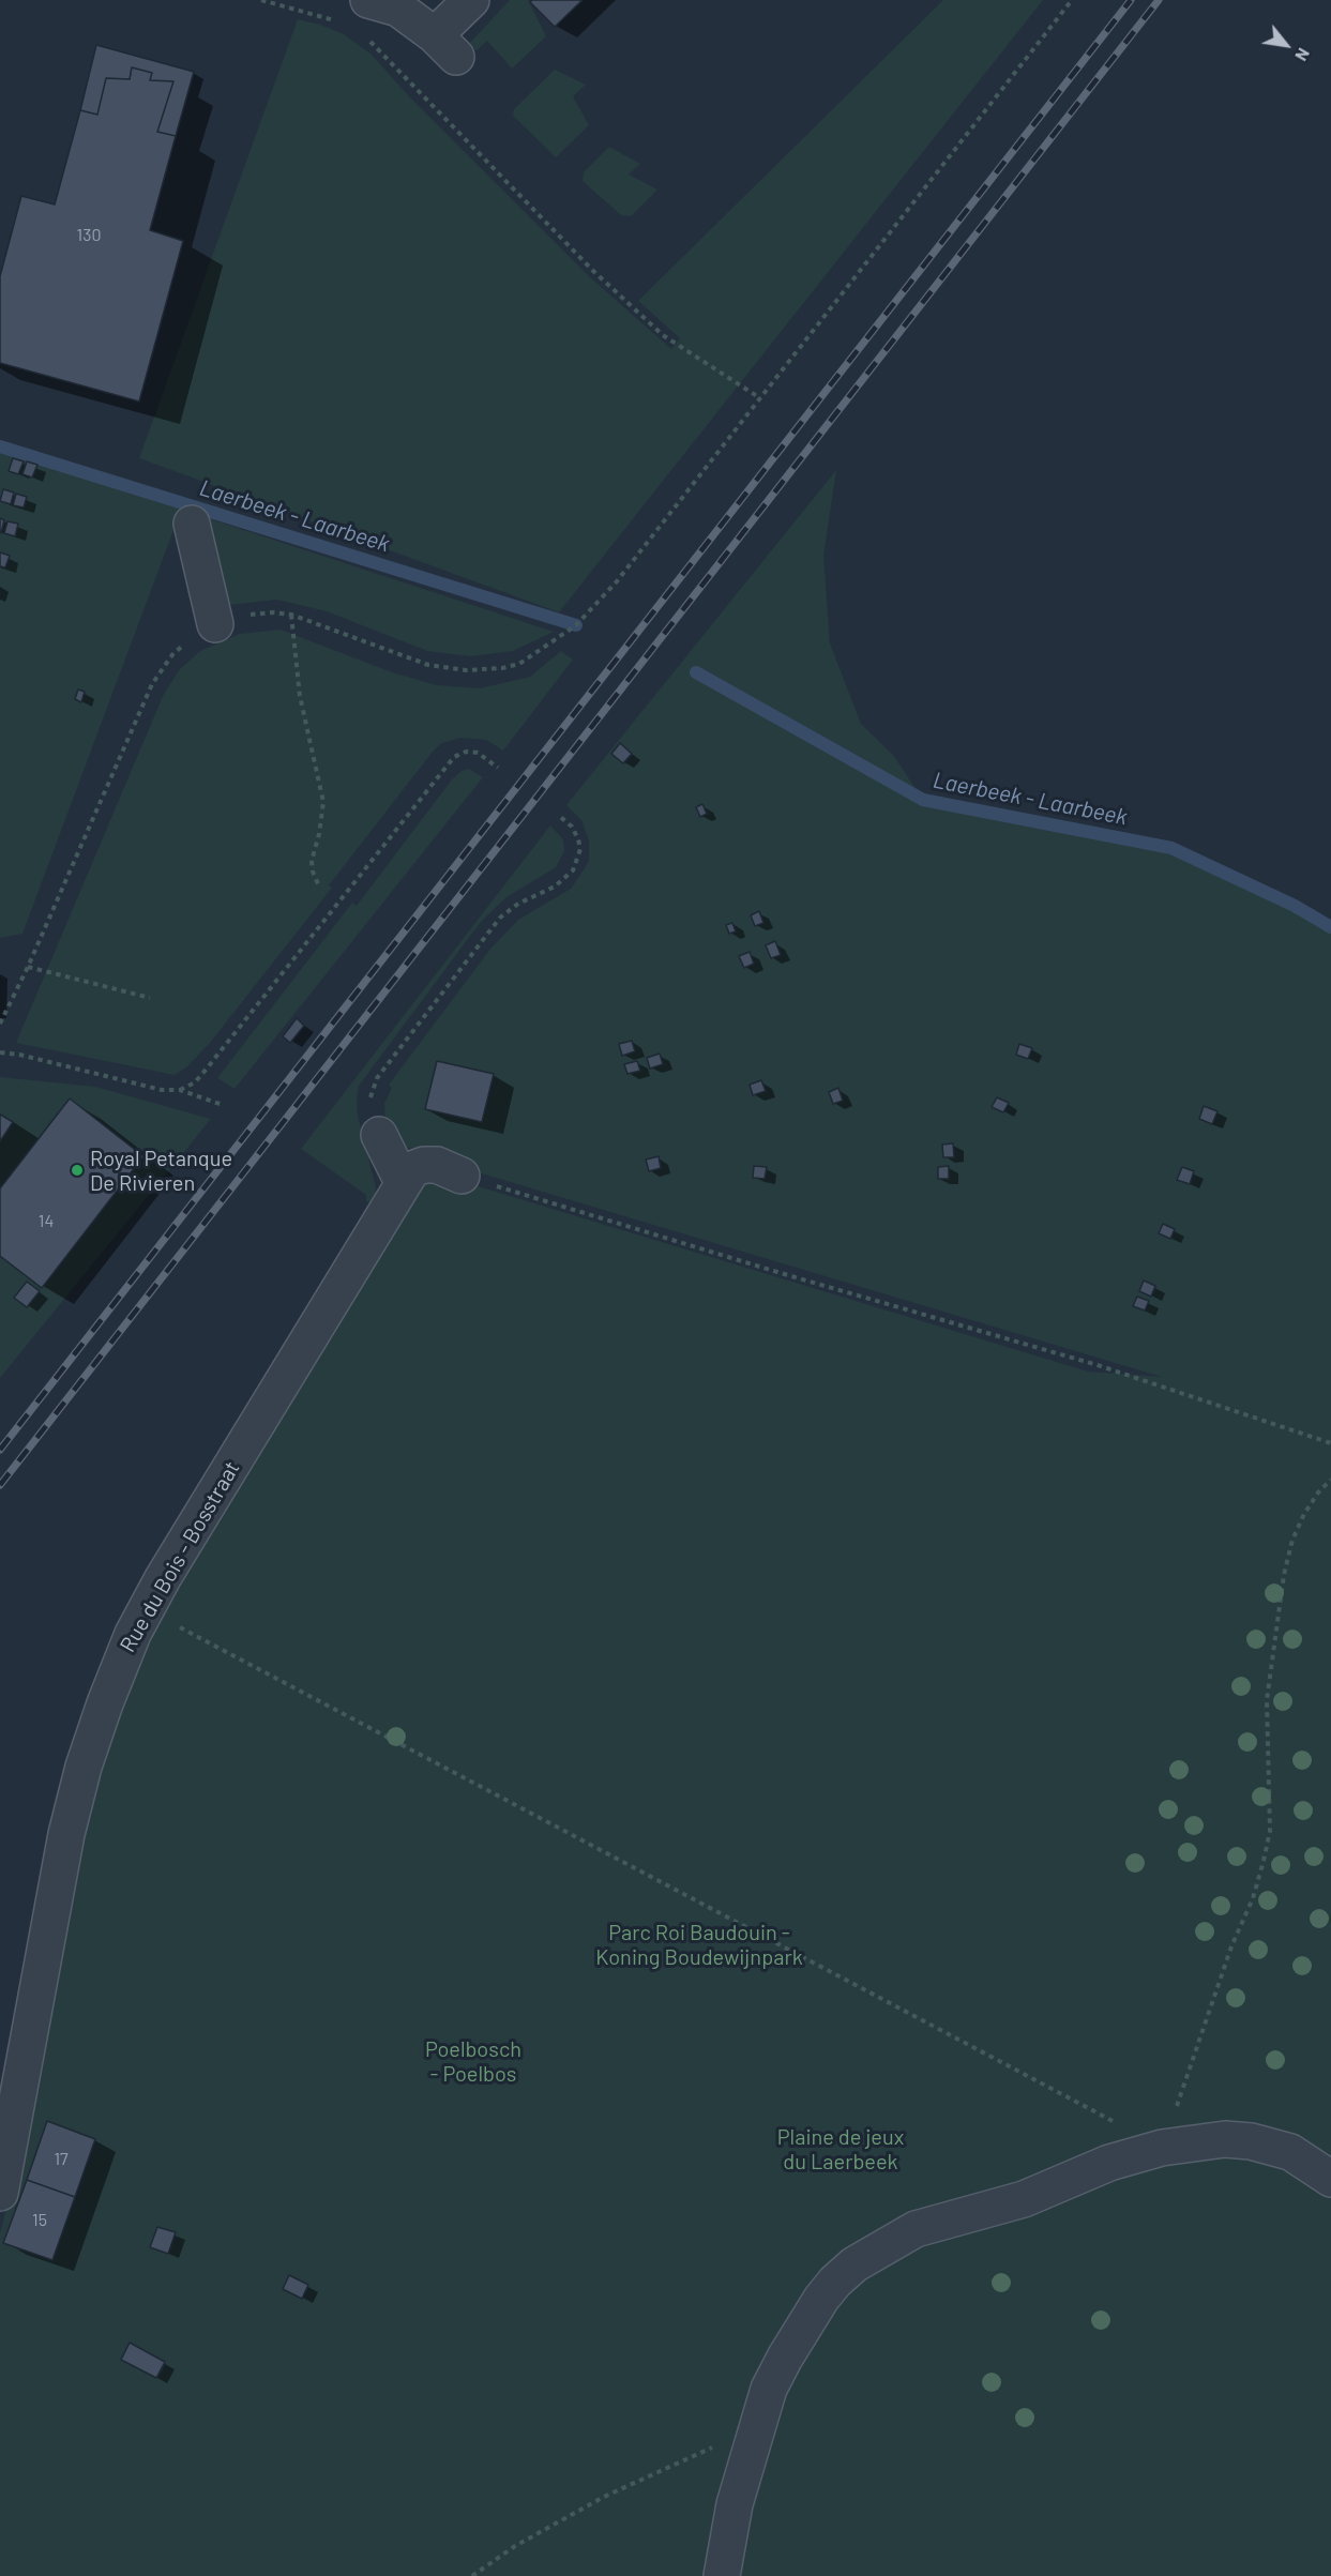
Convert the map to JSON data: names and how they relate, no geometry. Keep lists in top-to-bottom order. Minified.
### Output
{"streets":{"street":["Rue du Bois - Bosstraat"]},"water":["Laerbeek - Laarbeek"],"parks":["Parc Roi Baudouin - Koning Boudewijnpark","Poelbosch - Poelbos","Plaine de jeux du Laerbeek"],"places":["Royal Petanque De Rivieren"],"house_numbers":["130","14","17","15"],"north":"bottom right"}
